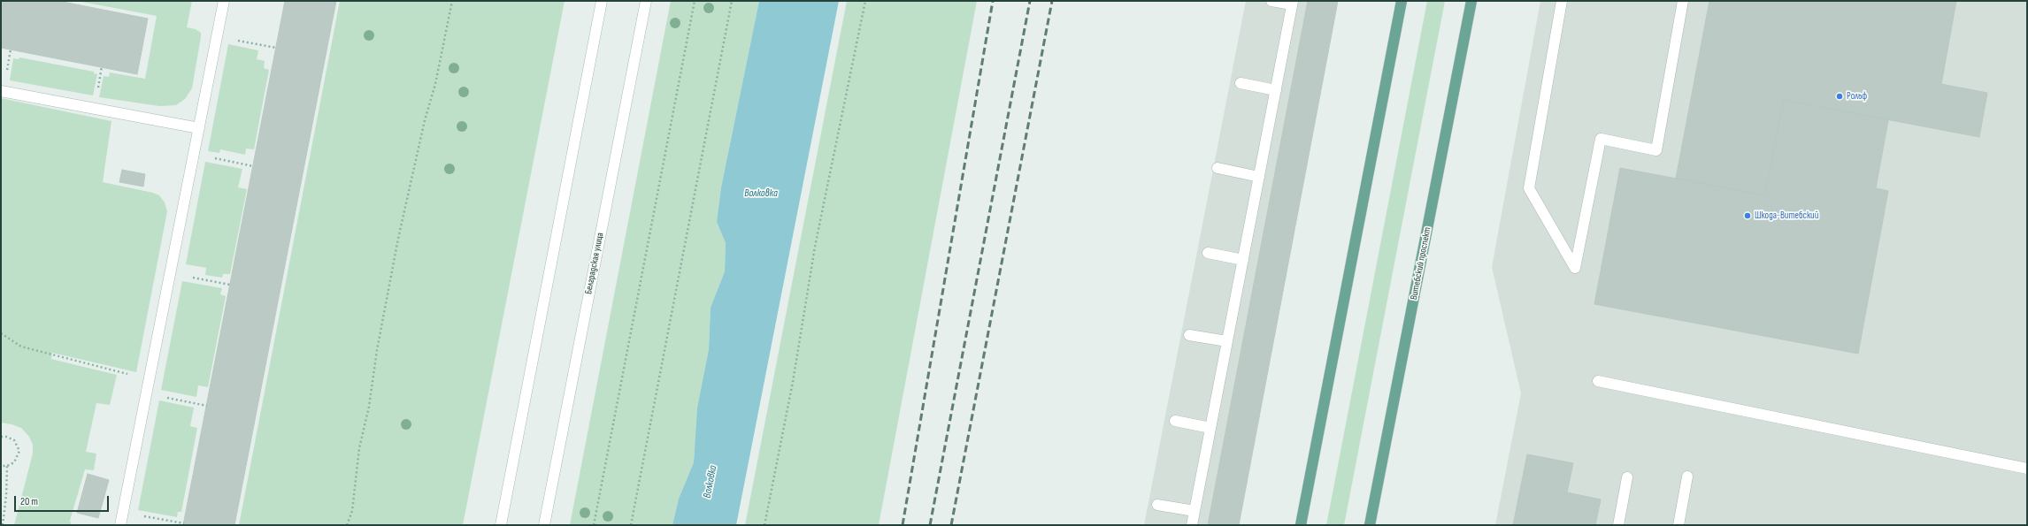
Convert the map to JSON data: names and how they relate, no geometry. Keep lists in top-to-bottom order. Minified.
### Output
{"streets":{"main road":["Витебский проспект"],"street":["Белградская улица"]},"water":["Волковка"],"places":["Рольф","Шкода-Витебский"],"scale_bar":"20 m"}
